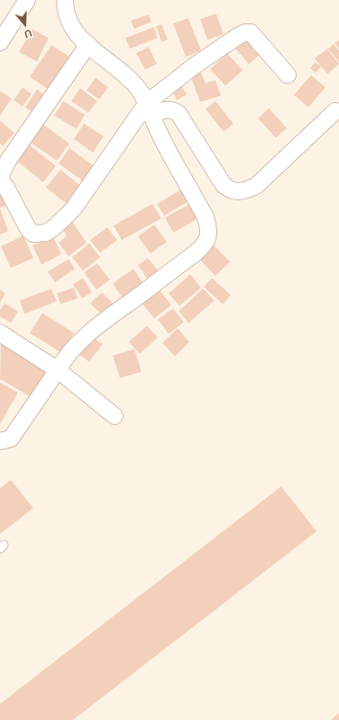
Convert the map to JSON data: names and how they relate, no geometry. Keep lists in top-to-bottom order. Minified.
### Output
{"north":"bottom"}
